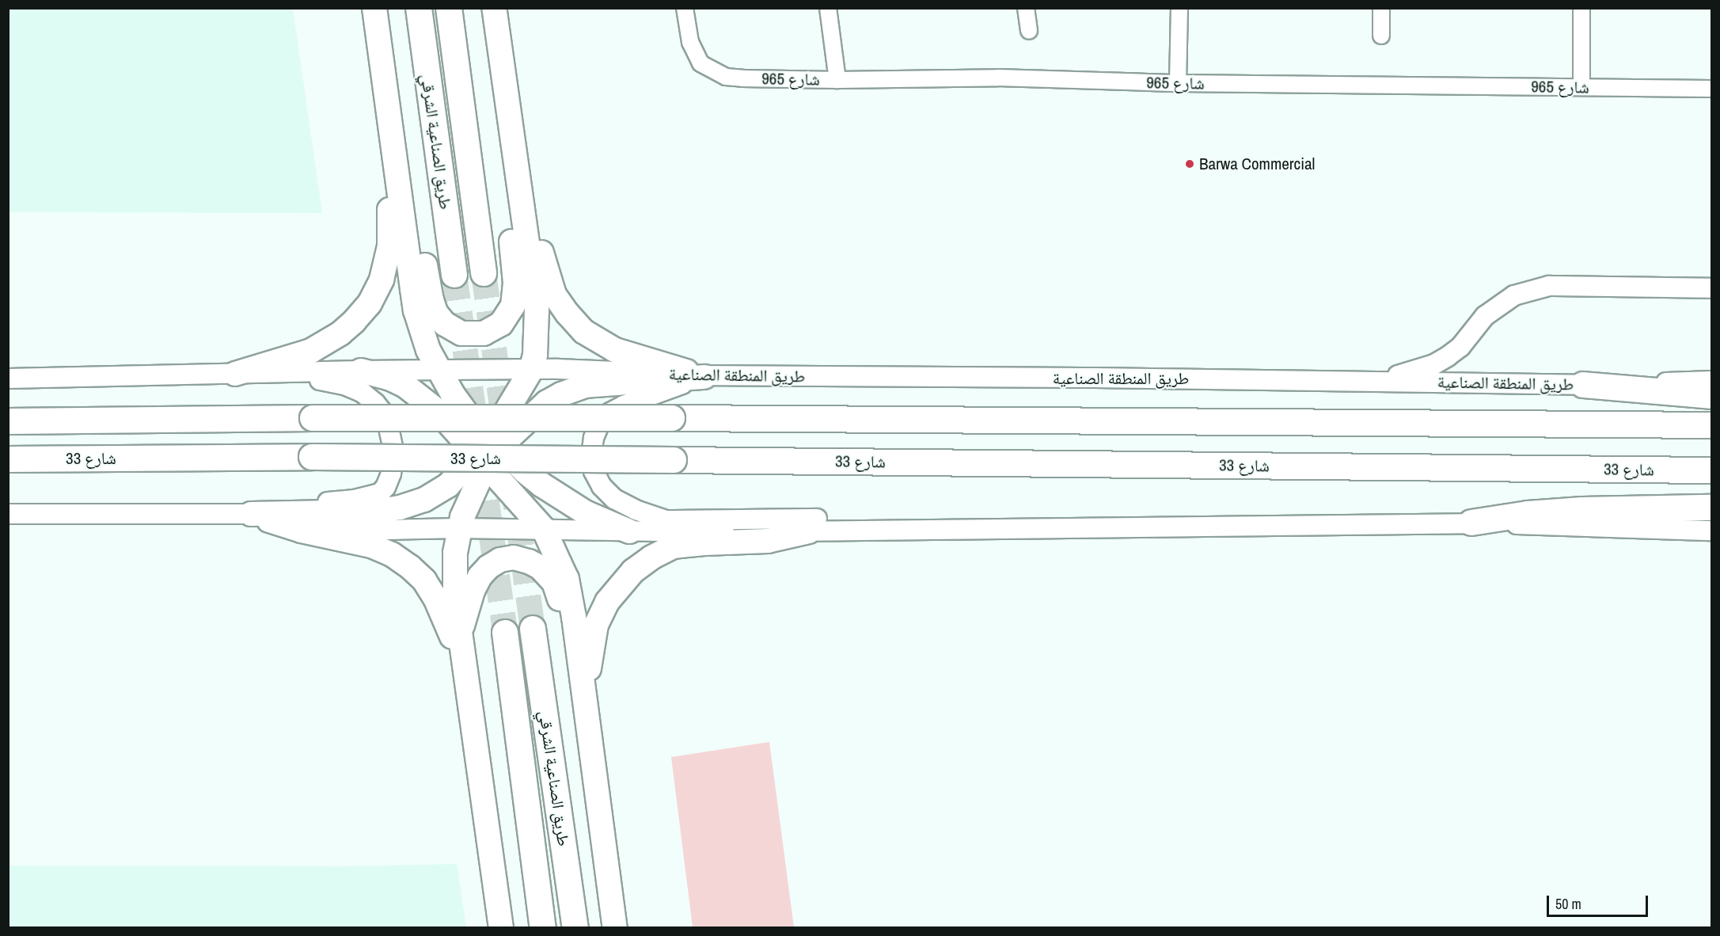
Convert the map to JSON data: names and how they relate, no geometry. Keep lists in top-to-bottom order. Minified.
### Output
{"streets":{"highway":["طريق الصناعية الشرقي","شارع 33"],"street":["شارع 965","طريق المنطقة الصناعية"]},"places":["Barwa Commercial"],"scale_bar":"50 m"}
